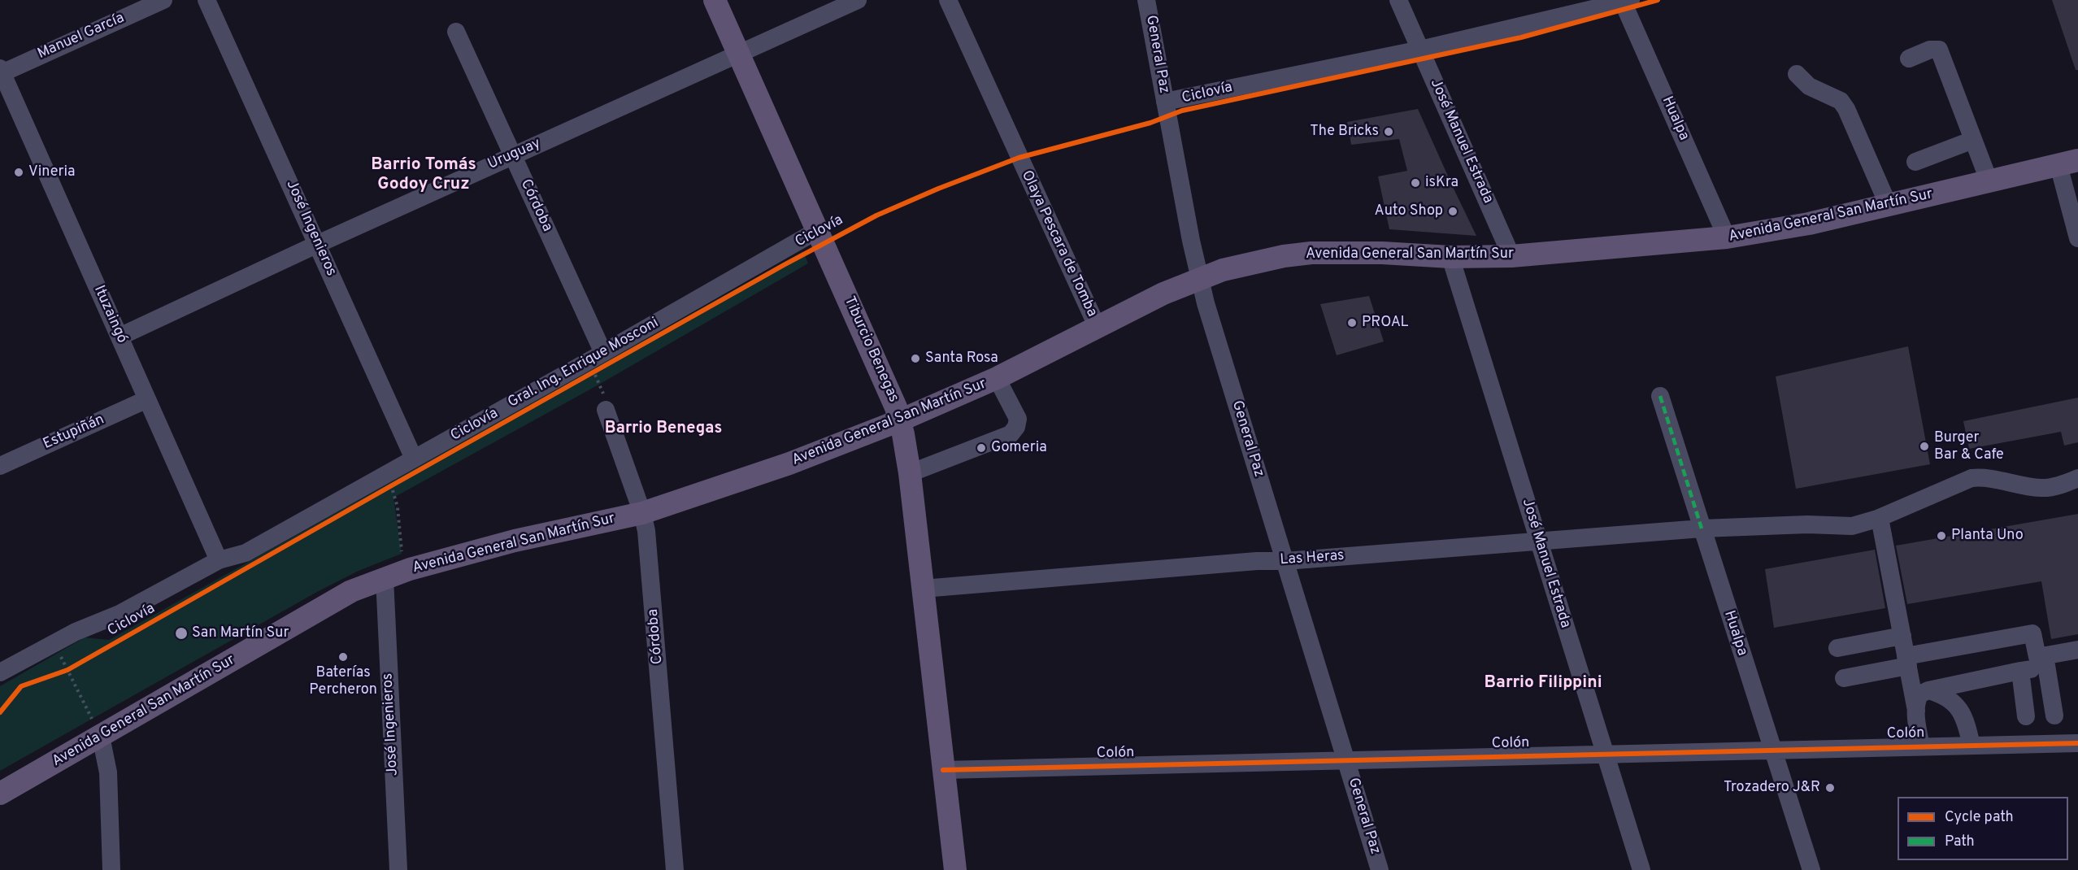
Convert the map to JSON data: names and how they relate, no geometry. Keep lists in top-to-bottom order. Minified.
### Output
{"streets":{"main road":["Avenida General San Martín Sur","Tiburcio Benegas"],"street":["Manuel García","General Paz","Hualpa","José Manuel Estrada","Uruguay","Córdoba","José Ingenieros","Olaya Pescara de Tomba","Ituzaingó","Gral. Ing. Enrique Mosconi","Estupiñán","Las Heras","Colón"],"cycle path":["Ciclovía"]},"crossings":[["Manuel García","Ituzaingó"],["General Paz","Avenida General San Martín Sur"],["General Paz","Las Heras"],["General Paz","Colón"],["Hualpa","Avenida General San Martín Sur"],["Hualpa","Las Heras"],["Hualpa","Colón"],["José Manuel Estrada","Avenida General San Martín Sur"],["José Manuel Estrada","Las Heras"],["José Manuel Estrada","Colón"],["Uruguay","Córdoba"],["Uruguay","José Ingenieros"],["Uruguay","Ituzaingó"],["Uruguay","Tiburcio Benegas"],["Córdoba","Avenida General San Martín Sur"],["Córdoba","Gral. Ing. Enrique Mosconi"],["Avenida General San Martín Sur","José Ingenieros"],["Avenida General San Martín Sur","Olaya Pescara de Tomba"],["Avenida General San Martín Sur","Tiburcio Benegas"],["José Ingenieros","Gral. Ing. Enrique Mosconi"],["Ituzaingó","Gral. Ing. Enrique Mosconi"],["Ituzaingó","Estupiñán"],["Tiburcio Benegas","Gral. Ing. Enrique Mosconi"],["Tiburcio Benegas","Las Heras"],["Tiburcio Benegas","Colón"]],"districts":["Barrio Tomás Godoy Cruz","Barrio Benegas","Barrio Filippini"],"places":["The Bricks","Vineria","isKra","Auto Shop","PROAL","Santa Rosa","Burger Bar & Cafe","Gomeria","Planta Uno","San Martín Sur","Baterías Percheron","Trozadero J&R"],"legend":["Cycle path","Path"]}
